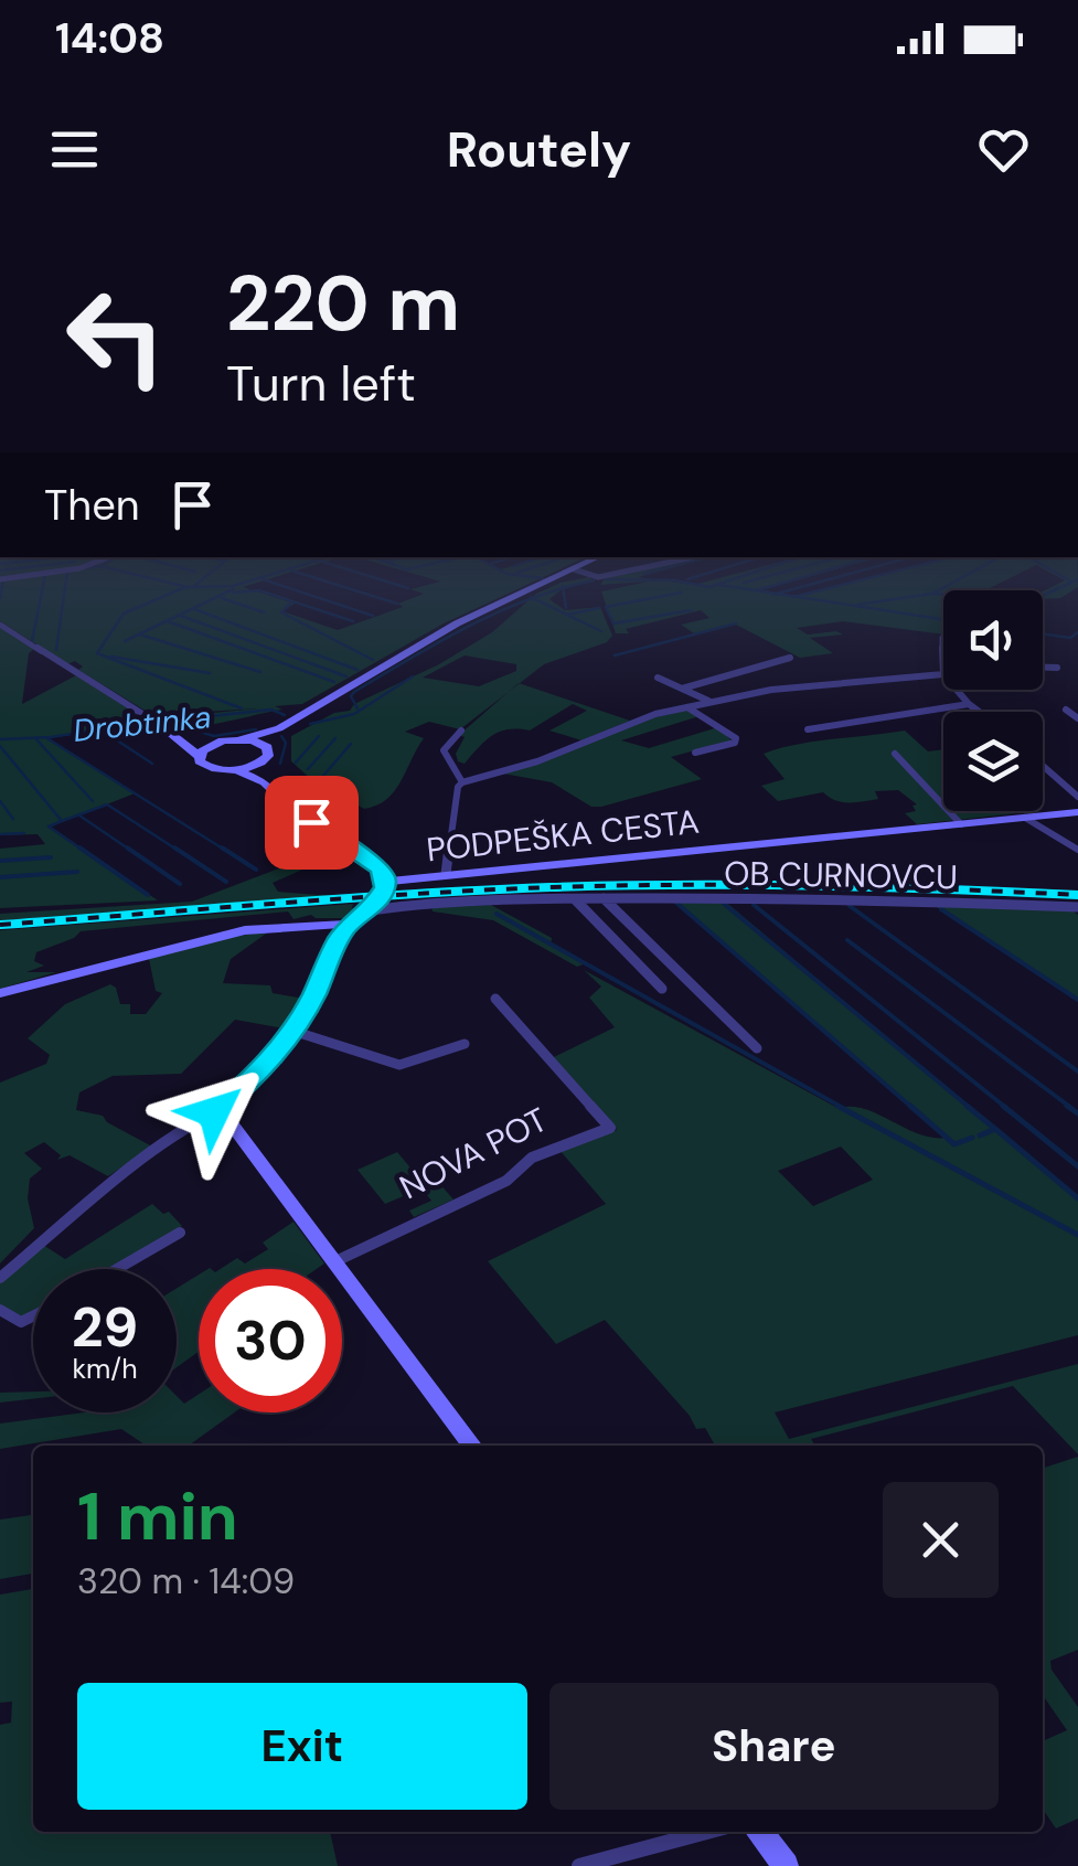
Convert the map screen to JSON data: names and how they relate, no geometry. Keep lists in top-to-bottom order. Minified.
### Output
{"streets":{"main road":["PODPEŠKA CESTA"],"street":["OB CURNOVCU","NOVA POT"]},"crossings":[["PODPEŠKA CESTA","OB CURNOVCU"]],"water":["Drobtinka"],"page":{"status":"14:08","header":"Routely","turn":["220 m","Turn left"],"then":"Then","speed":"29 km/h","limit":"30","heading":["1 min","320 m · 14:09"],"buttons":["Exit","Share"]}}
